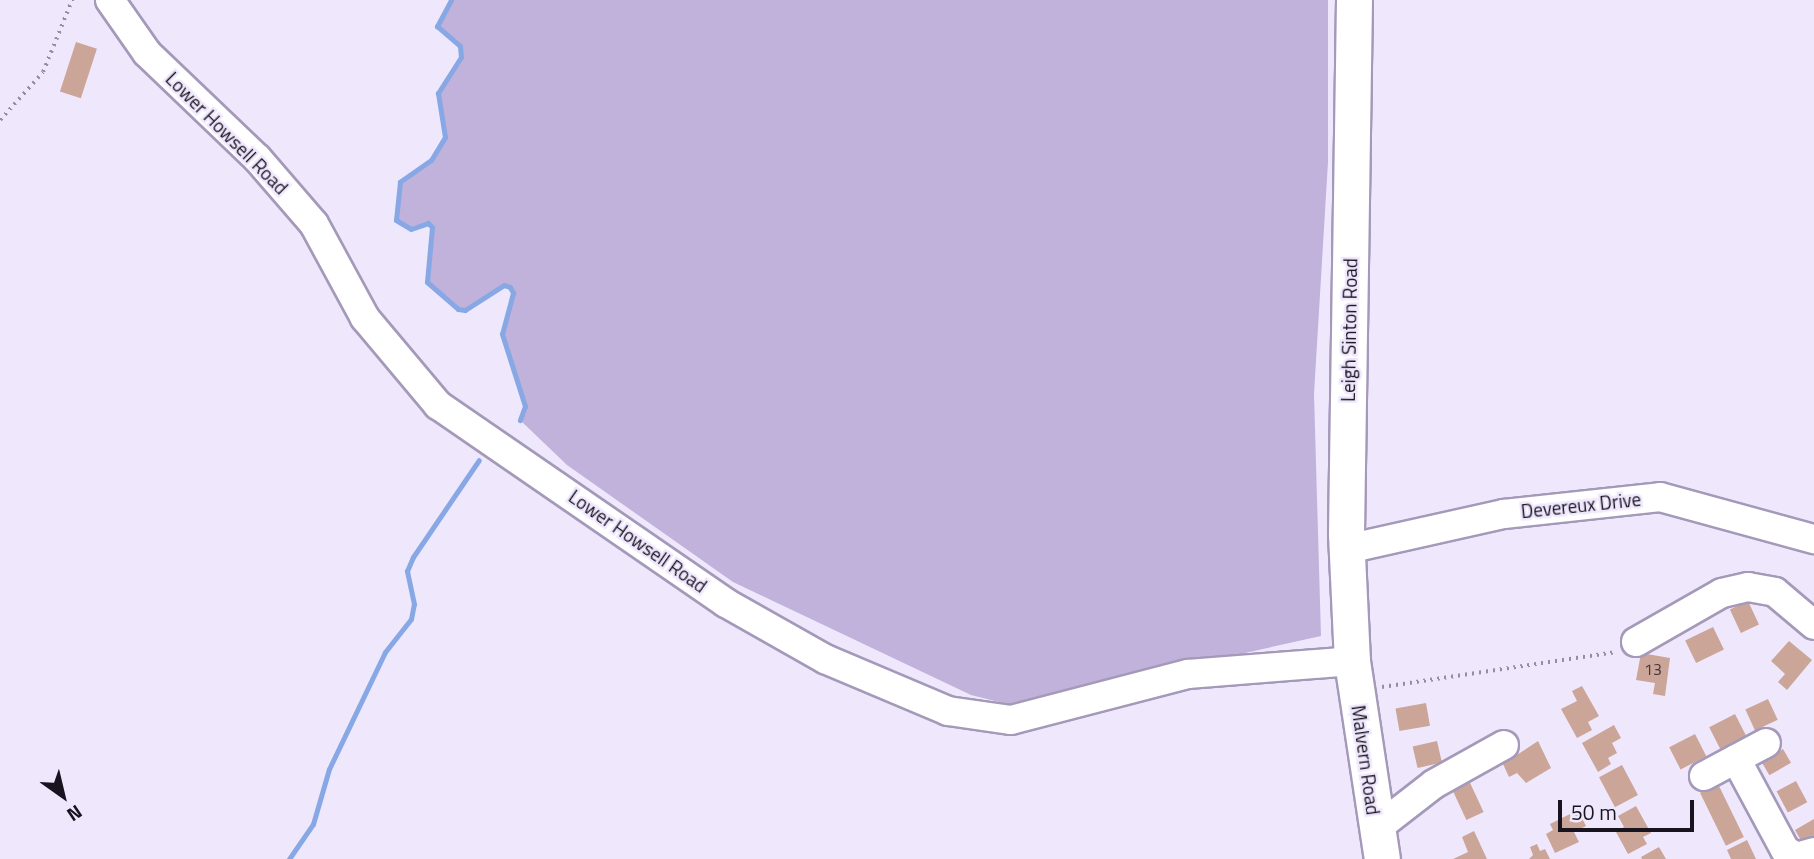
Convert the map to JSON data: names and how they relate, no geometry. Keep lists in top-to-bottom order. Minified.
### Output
{"streets":{"main road":["Leigh Sinton Road","Malvern Road"],"street":["Lower Howsell Road","Devereux Drive"]},"crossings":[["Lower Howsell Road","Leigh Sinton Road"],["Lower Howsell Road","Malvern Road"],["Leigh Sinton Road","Devereux Drive"],["Leigh Sinton Road","Malvern Road"]],"house_numbers":["13"],"scale_bar":"50 m","north":"bottom right"}
